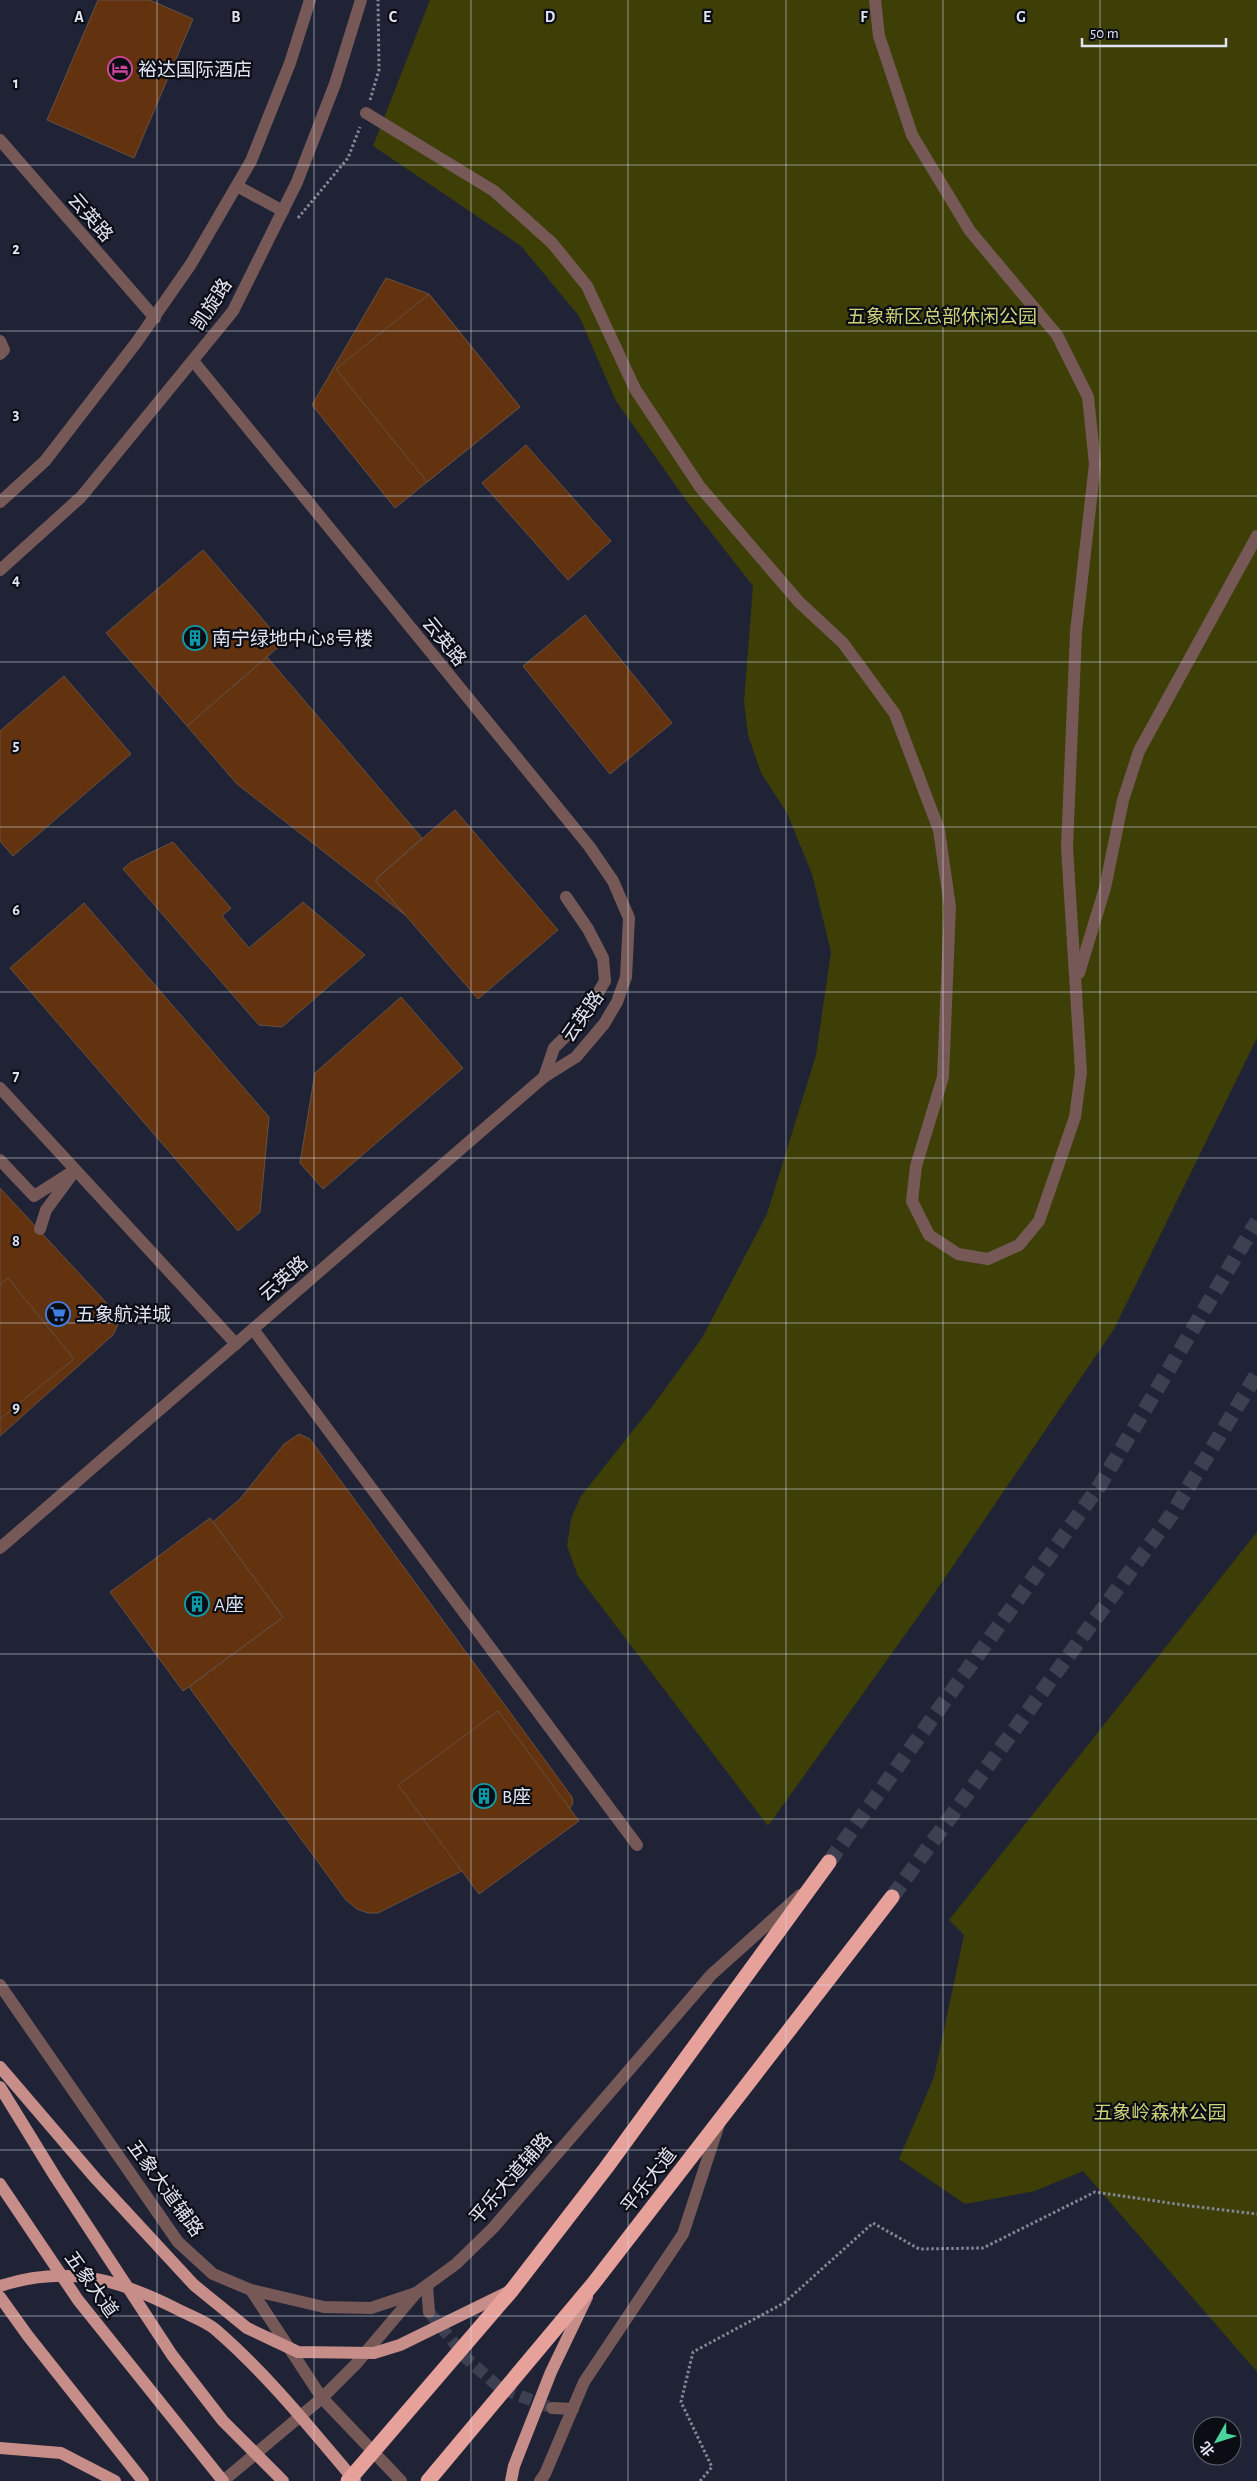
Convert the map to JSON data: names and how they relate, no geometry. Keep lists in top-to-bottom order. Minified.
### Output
{"streets":{"highway":["平乐大道"],"main road":["五象大道"],"street":["云英路","凯旋路","平乐大道辅路","五象大道辅路"]},"crossings":[["云英路","凯旋路"],["平乐大道辅路","五象大道辅路"],["平乐大道辅路","五象大道"]],"parks":["五象新区总部休闲公园","五象岭森林公园"],"places":{"hotel":["裕达国际酒店"],"building":["南宁绿地中心8号楼","A座","B座"],"supermarket":["五象航洋城"]},"scale_bar":"50 m","north":"bottom left","grid":{"columns":["A","B","C","D","E","F","G"],"rows":["1","2","3","4","5","6","7","8","9"]}}
